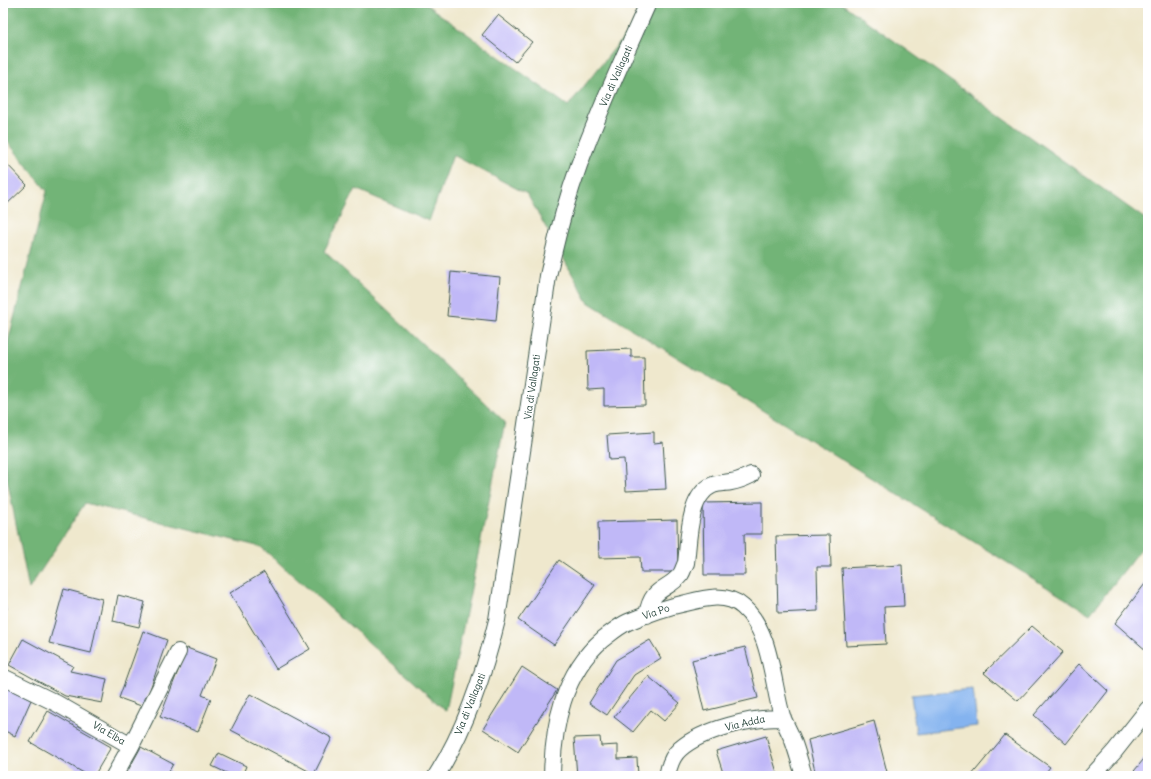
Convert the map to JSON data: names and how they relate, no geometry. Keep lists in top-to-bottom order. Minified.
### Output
{"streets":{"street":["Via di Vallagati","Via Po","Via Adda","Via Elba"]},"crossings":[["Via Po","Via Adda"]]}
